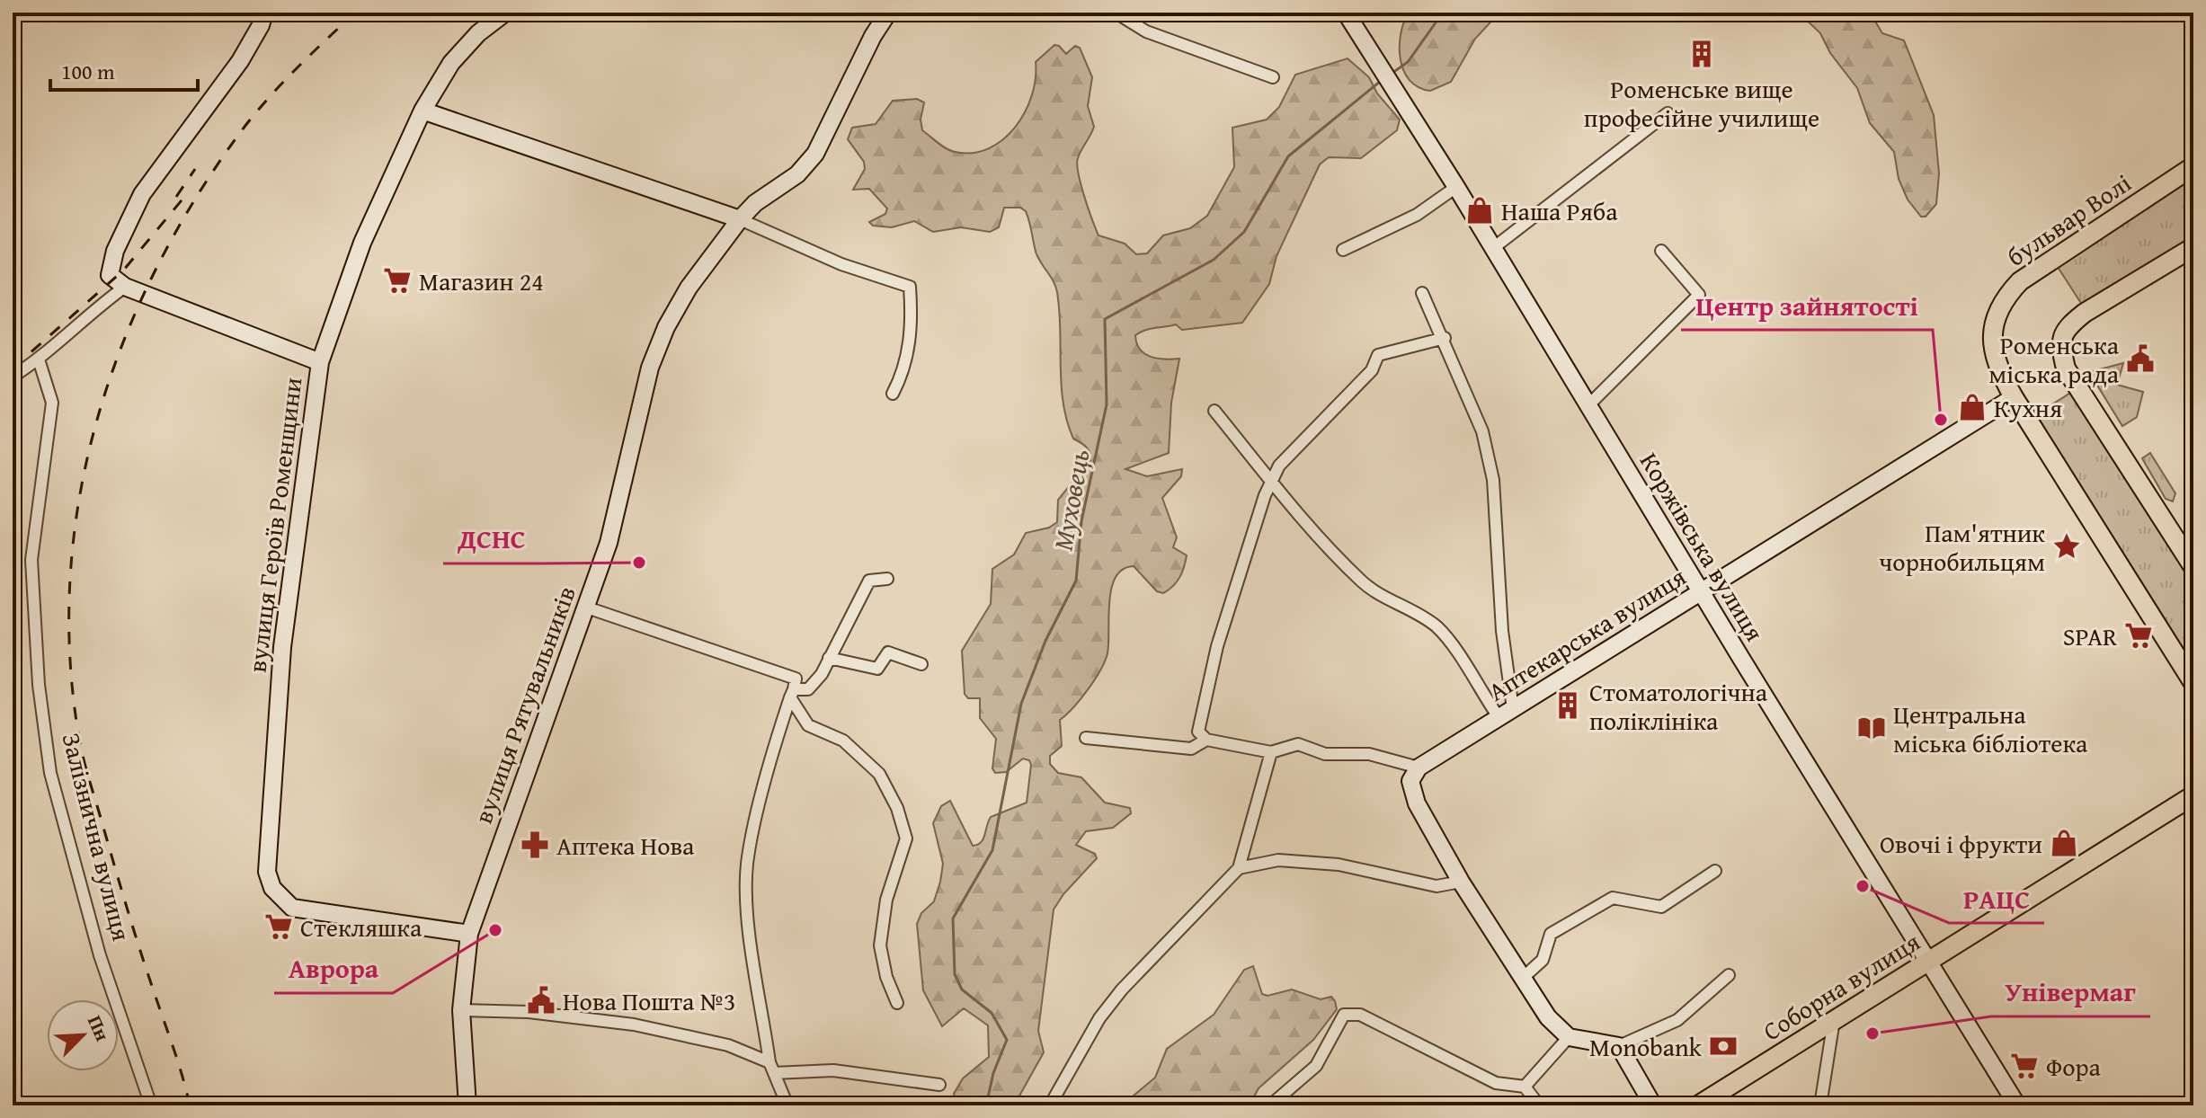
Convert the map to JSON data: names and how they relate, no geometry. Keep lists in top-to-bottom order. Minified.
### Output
{"streets":{"main road":["бульвар Волі","Соборна вулиця"],"street":["вулиця Героїв Роменщини","Коржівська вулиця","Аптекарська вулиця","вулиця Рятувальників","Залізнична вулиця"]},"crossings":[["бульвар Волі","Аптекарська вулиця"],["вулиця Героїв Роменщини","вулиця Рятувальників"],["Коржівська вулиця","Аптекарська вулиця"],["Коржівська вулиця","Соборна вулиця"]],"water":["Муховець"],"places":{"building":["Роменське вище професійне училище","Стоматологічна поліклініка"],"shop":["Наша Ряба","Кухня","Овочі і фрукти"],"supermarket":["Магазин 24","SPAR","Стекляшка","Фора"],"public building":["Роменська міська рада","Нова Пошта №3"],"other":["Центр зайнятості","ДСНС","РАЦС","Аврора","Універмаг"],"place":["Пам'ятник чорнобильцям"],"library":["Центральна міська бібліотека"],"pharmacy":["Аптека Нова"],"bank":["Monobank"]},"scale_bar":"100 m","north":"top right"}
